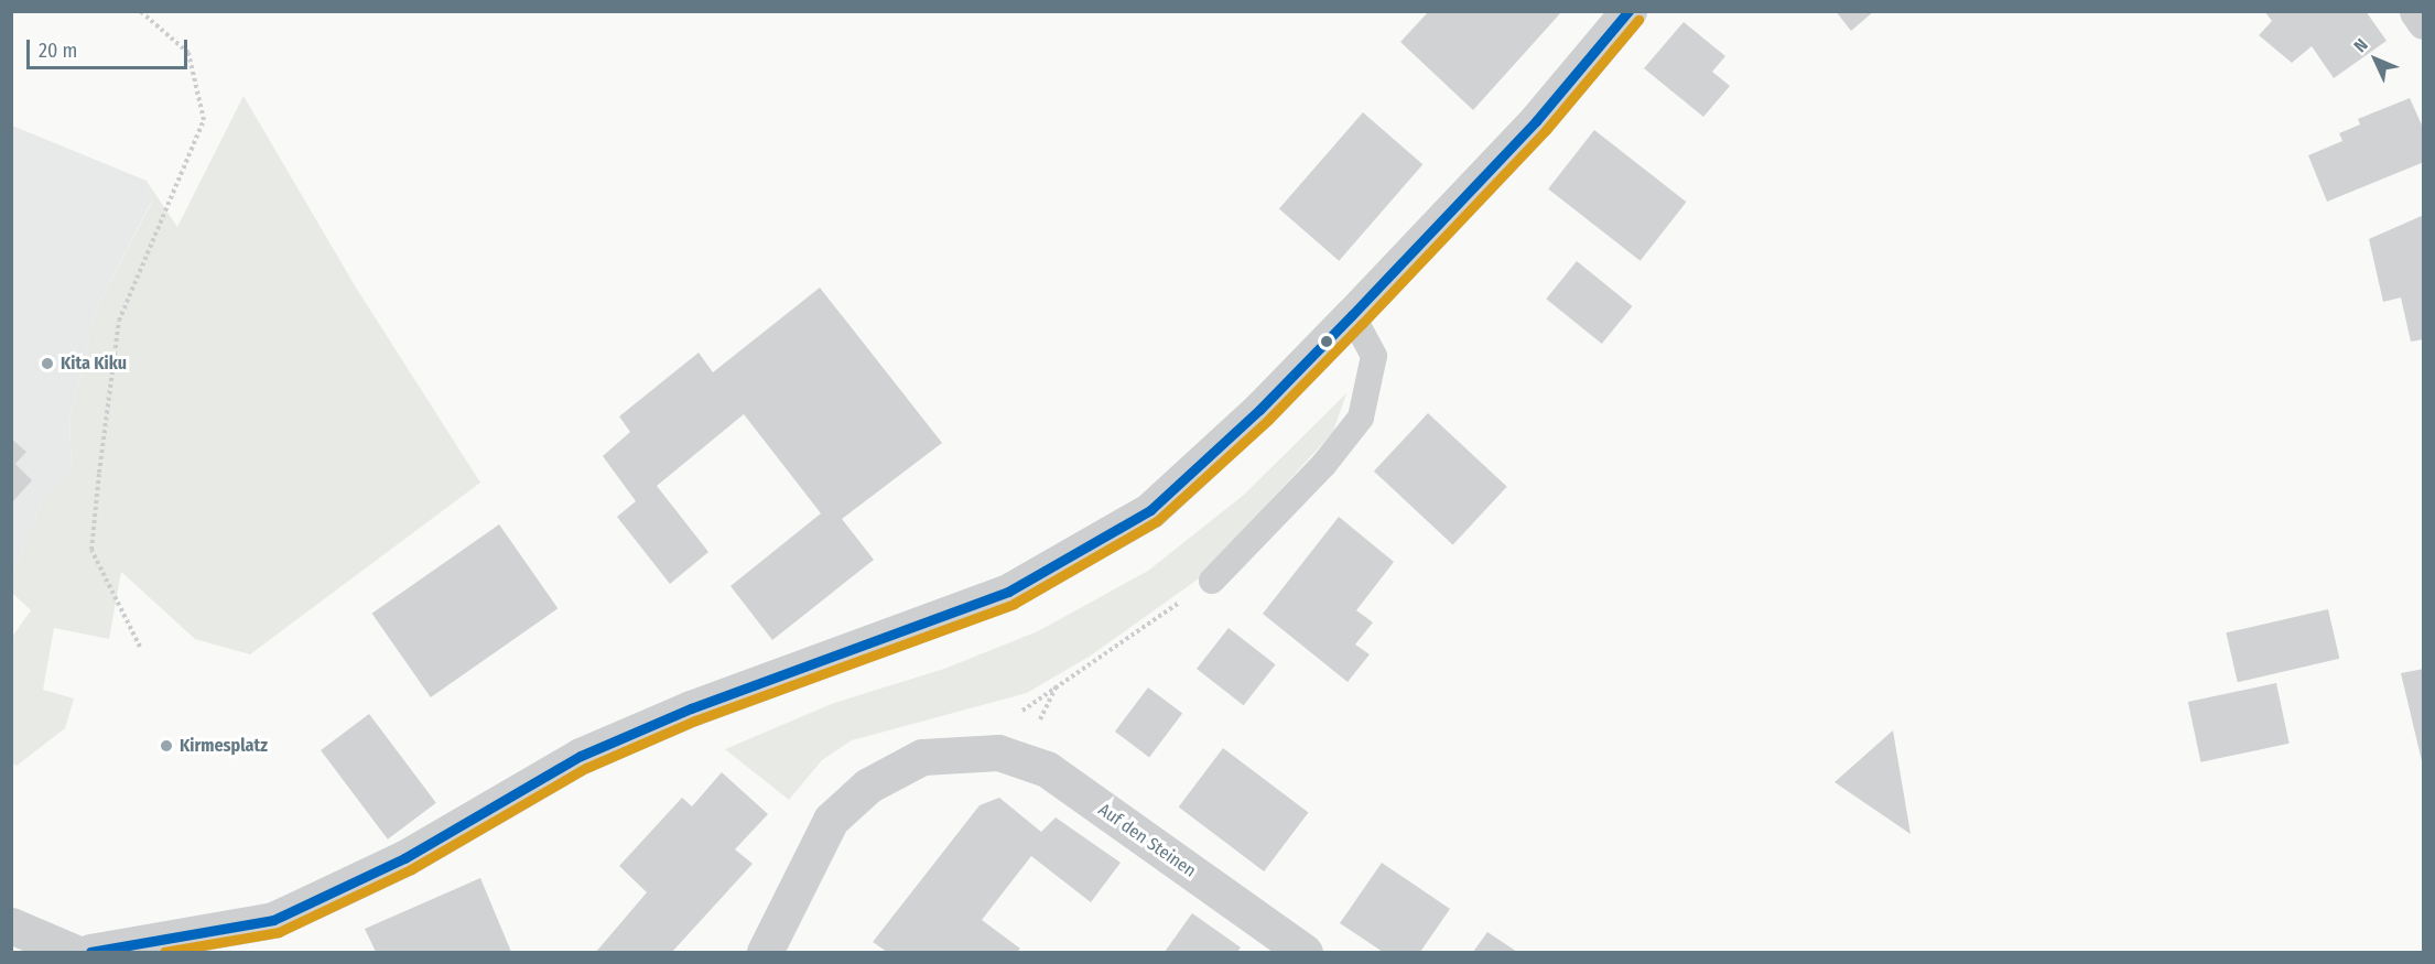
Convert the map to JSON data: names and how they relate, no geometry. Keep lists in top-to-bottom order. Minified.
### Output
{"streets":{"street":["Auf den Steinen"]},"places":["Kita Kiku","Kirmesplatz"],"scale_bar":"20 m","north":"top left"}
